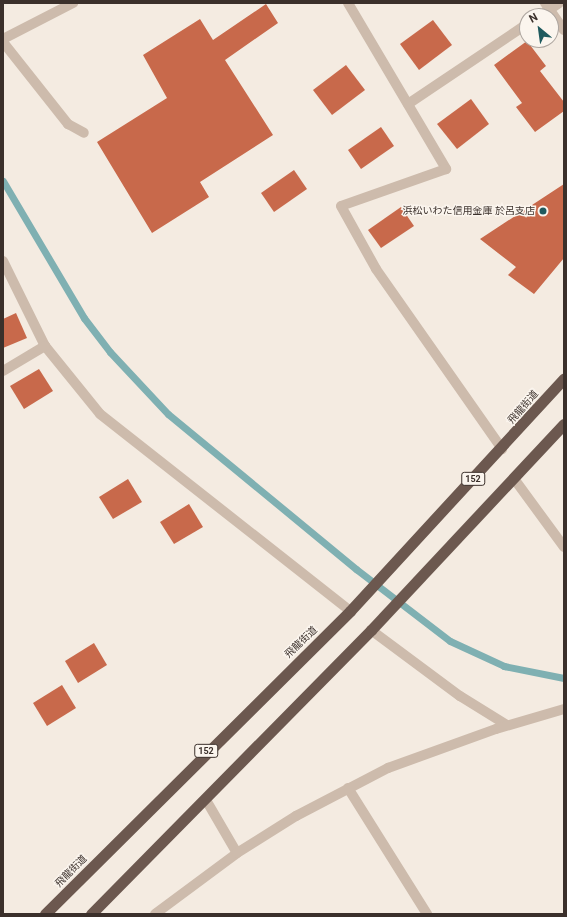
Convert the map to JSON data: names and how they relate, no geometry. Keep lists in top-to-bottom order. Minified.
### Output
{"streets":{"highway":["飛龍街道","152"]},"places":["浜松いわた信用金庫 於呂支店"],"north":"top left"}
